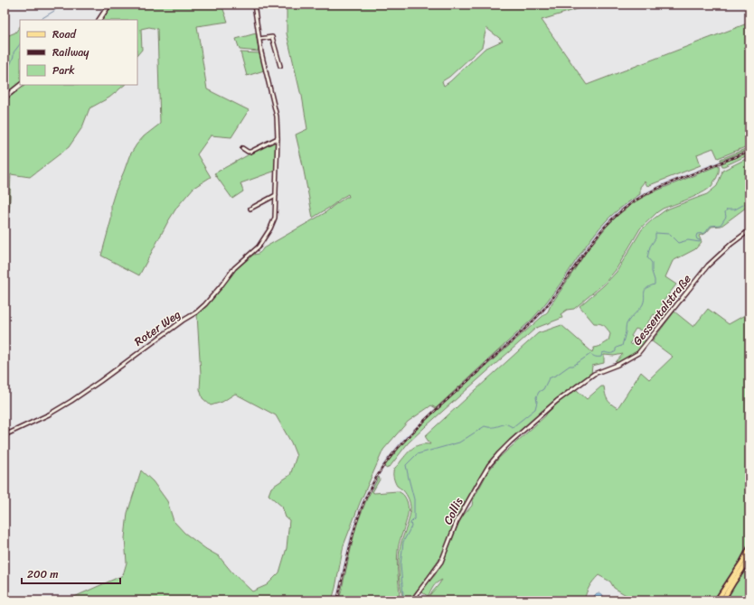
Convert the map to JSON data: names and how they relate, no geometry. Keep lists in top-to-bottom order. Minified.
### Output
{"streets":{"street":["Gessentalstraße","Roter Weg","Collis"]},"crossings":[["Gessentalstraße","Collis"]],"legend":["Road","Railway","Park"],"scale_bar":"200 m"}
